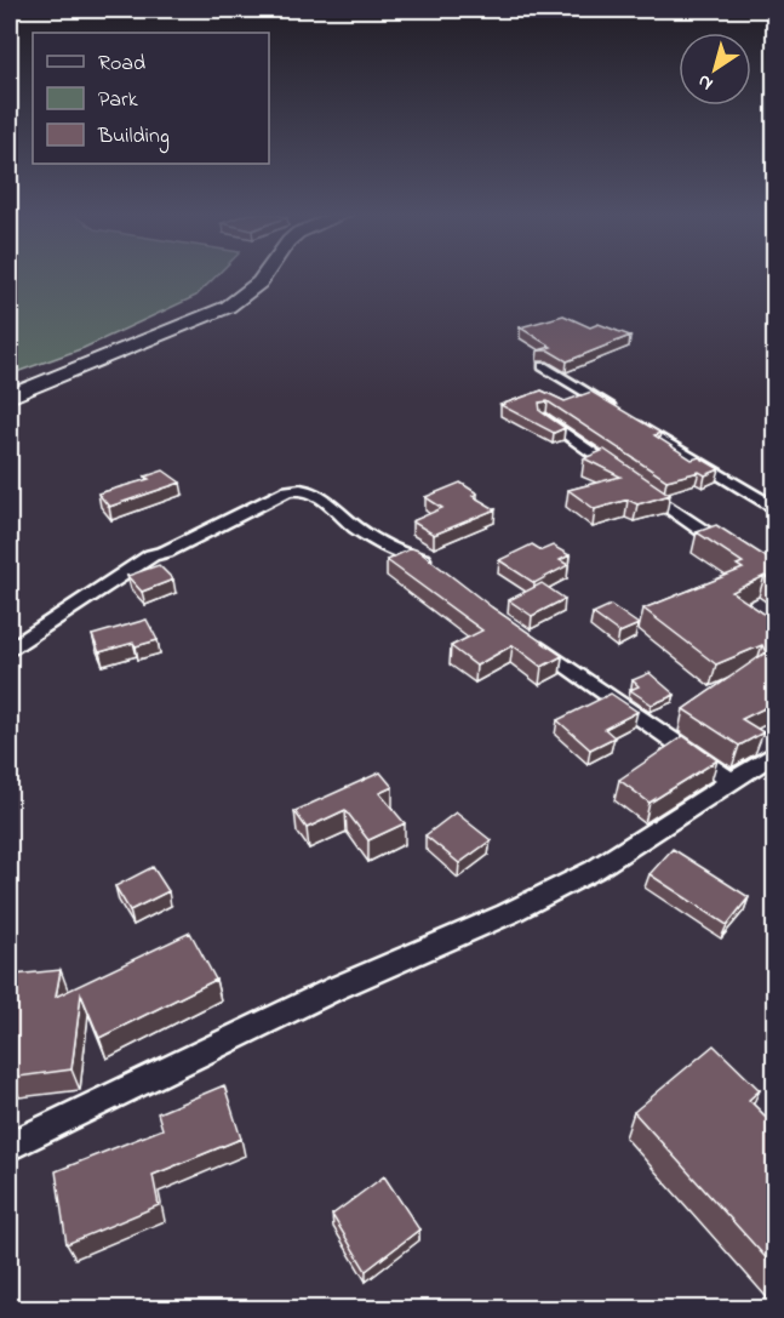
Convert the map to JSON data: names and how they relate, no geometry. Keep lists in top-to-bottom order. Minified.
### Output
{"legend":["Road","Park","Building"],"north":"bottom left"}
